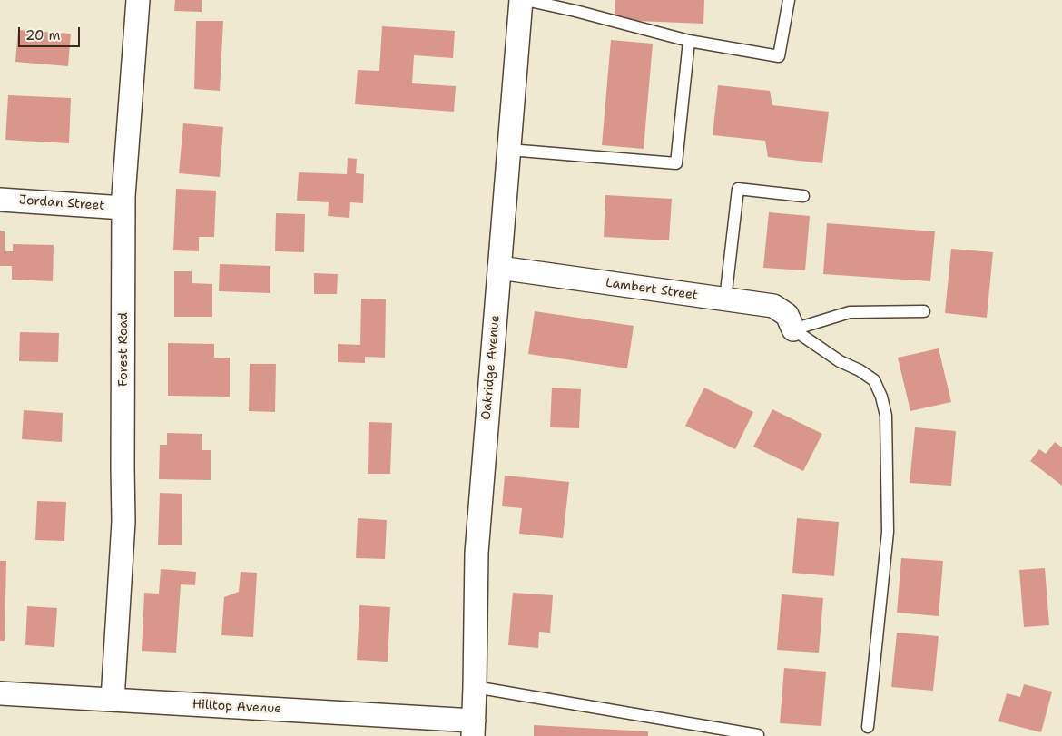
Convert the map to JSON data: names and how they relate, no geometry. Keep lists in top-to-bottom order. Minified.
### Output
{"streets":{"street":["Jordan Street","Lambert Street","Forest Road","Oakridge Avenue","Hilltop Avenue"]},"crossings":[["Jordan Street","Forest Road"],["Lambert Street","Oakridge Avenue"],["Forest Road","Hilltop Avenue"],["Oakridge Avenue","Hilltop Avenue"]],"scale_bar":"20 m"}
